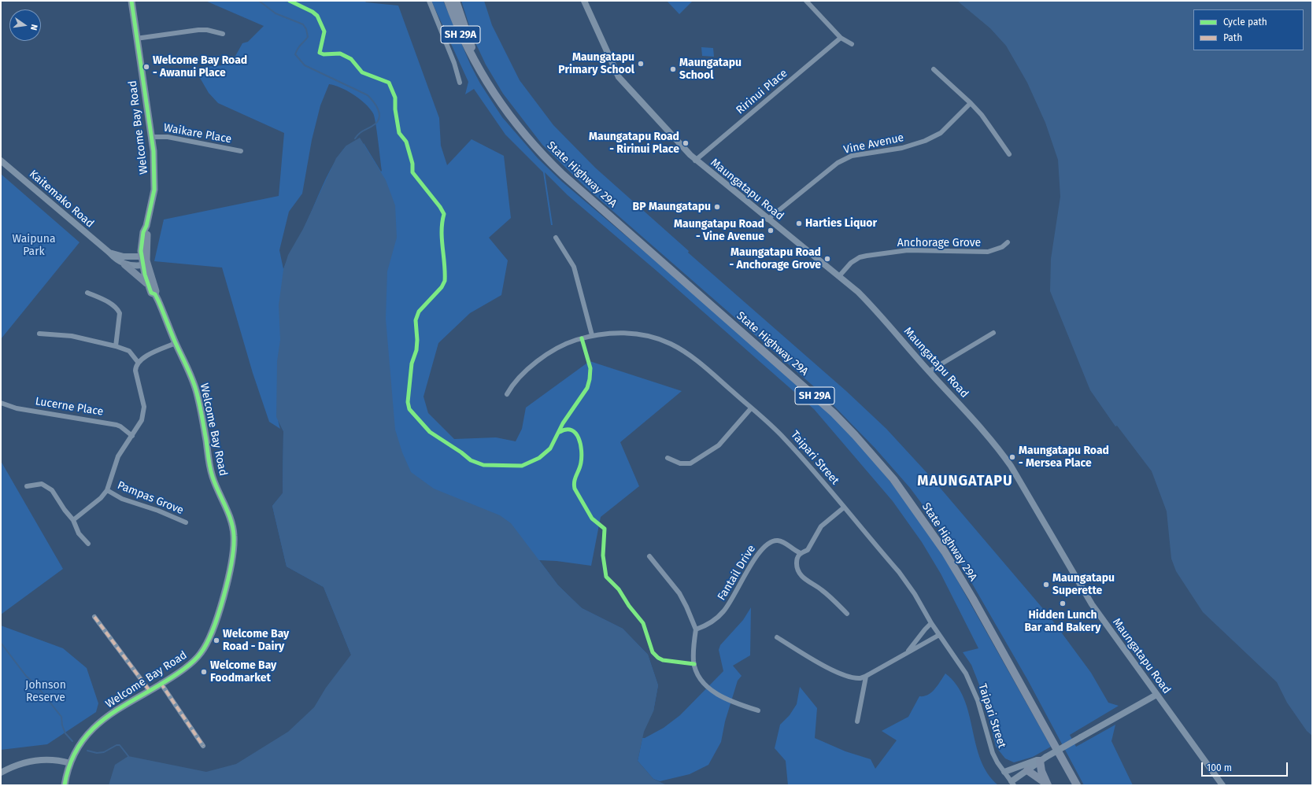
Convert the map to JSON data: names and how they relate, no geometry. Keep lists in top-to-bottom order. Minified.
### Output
{"streets":{"highway":["SH 29A","State Highway 29A"],"main road":["Welcome Bay Road"],"street":["Ririnui Place","Waikare Place","Vine Avenue","Maungatapu Road","Kaitemako Road","Anchorage Grove","Lucerne Place","Taipari Street","Pampas Grove","Fantail Drive"]},"crossings":[["Ririnui Place","Maungatapu Road"],["Welcome Bay Road","Waikare Place"],["Welcome Bay Road","Kaitemako Road"],["Vine Avenue","Maungatapu Road"],["Maungatapu Road","Anchorage Grove"],["Maungatapu Road","Taipari Street"]],"districts":["MAUNGATAPU"],"parks":["Waipuna Park","Johnson Reserve"],"places":["Maungatapu Primary School","Welcome Bay Road - Awanui Place","Maungatapu School","Maungatapu Road - Ririnui Place","BP Maungatapu","Harties Liquor","Maungatapu Road - Vine Avenue","Maungatapu Road - Anchorage Grove","Maungatapu Road - Mersea Place","Maungatapu Superette","Hidden Lunch Bar and Bakery","Welcome Bay Road - Dairy","Welcome Bay Foodmarket"],"legend":["Cycle path","Path"],"scale_bar":"100 m","north":"right"}
